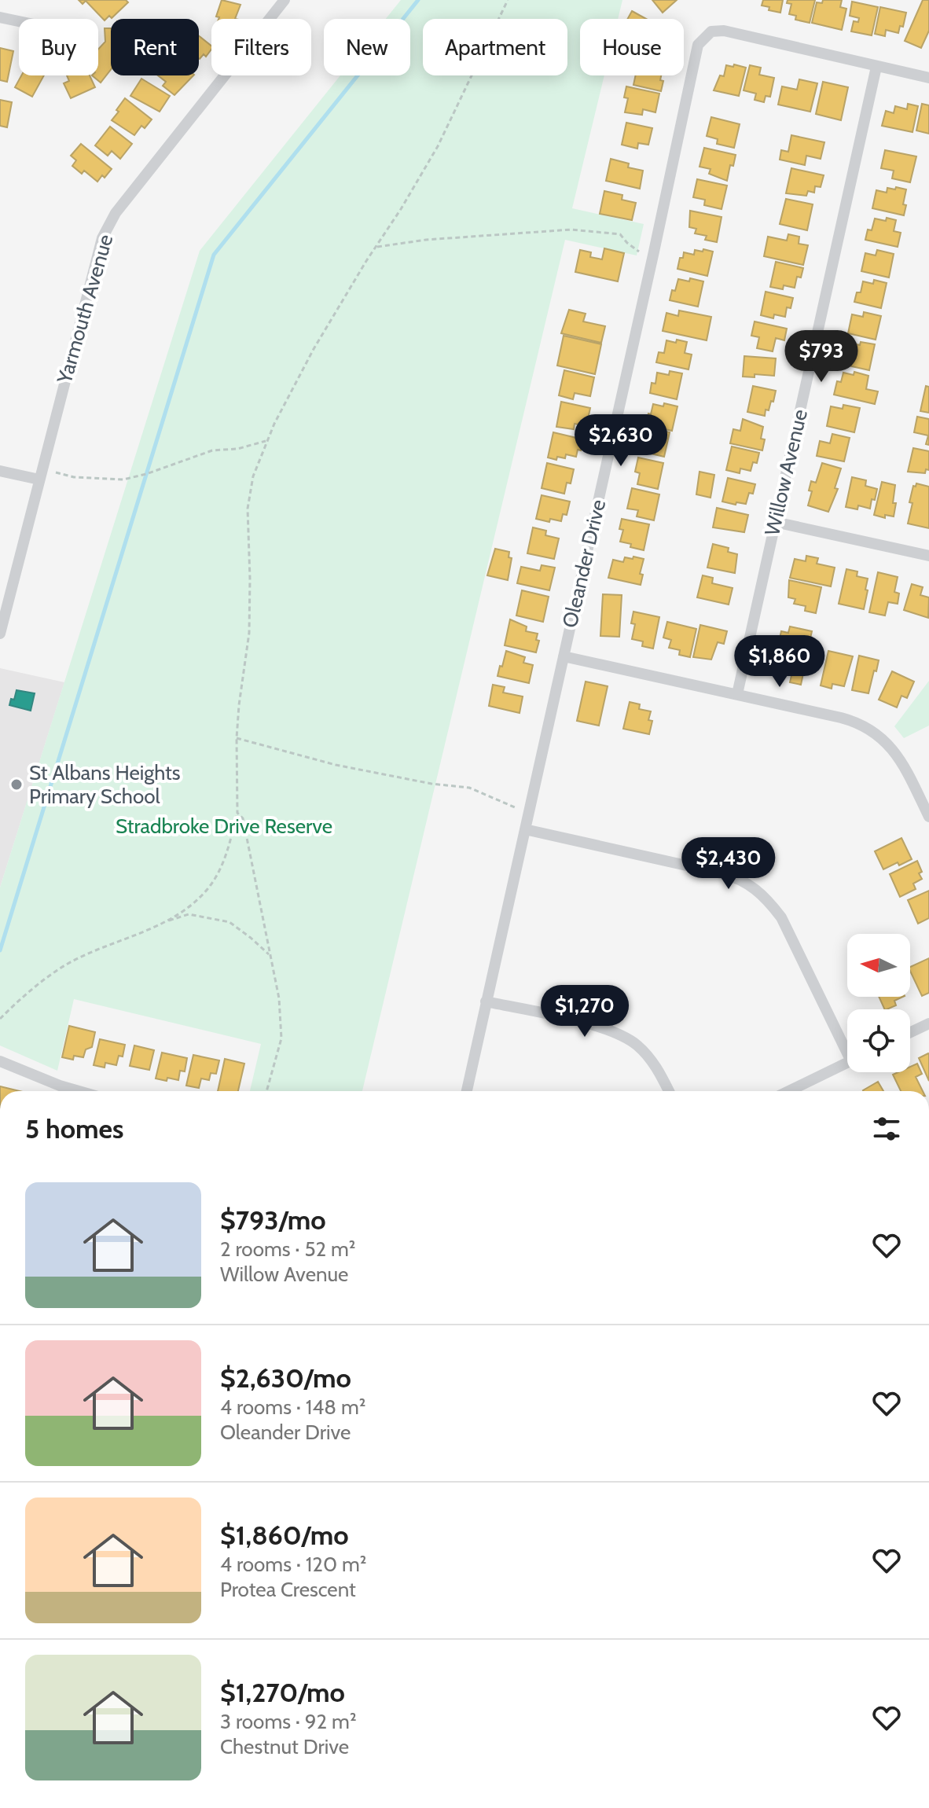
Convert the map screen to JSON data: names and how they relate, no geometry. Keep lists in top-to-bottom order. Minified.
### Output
{"streets":{"street":["Yarmouth Avenue","Willow Avenue","Oleander Drive"]},"crossings":[["Willow Avenue","Oleander Drive"]],"parks":["Stradbroke Drive Reserve"],"places":["St Albans Heights Primary School"],"north":"left","page":{"chip":["Buy","Rent","Filters","New","Apartment","House"],"price":["$793","$2,630","$1,860","$2,430","$1,270"],"heading":"5 homes","list":[{"name":"$793/mo","note":"2 rooms · 52 m² · Willow Avenue"},{"name":"$2,630/mo","note":"4 rooms · 148 m² · Oleander Drive"},{"name":"$1,860/mo","note":"4 rooms · 120 m² · Protea Crescent"},{"name":"$1,270/mo","note":"3 rooms · 92 m² · Chestnut Drive"}]}}
